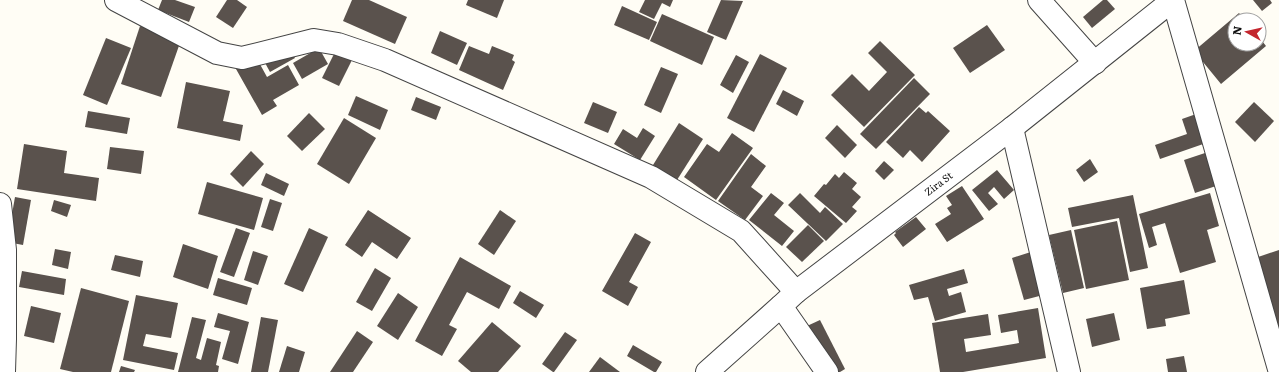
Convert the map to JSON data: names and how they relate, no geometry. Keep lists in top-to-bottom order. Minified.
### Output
{"streets":{"street":["Zira St"]},"north":"left"}
